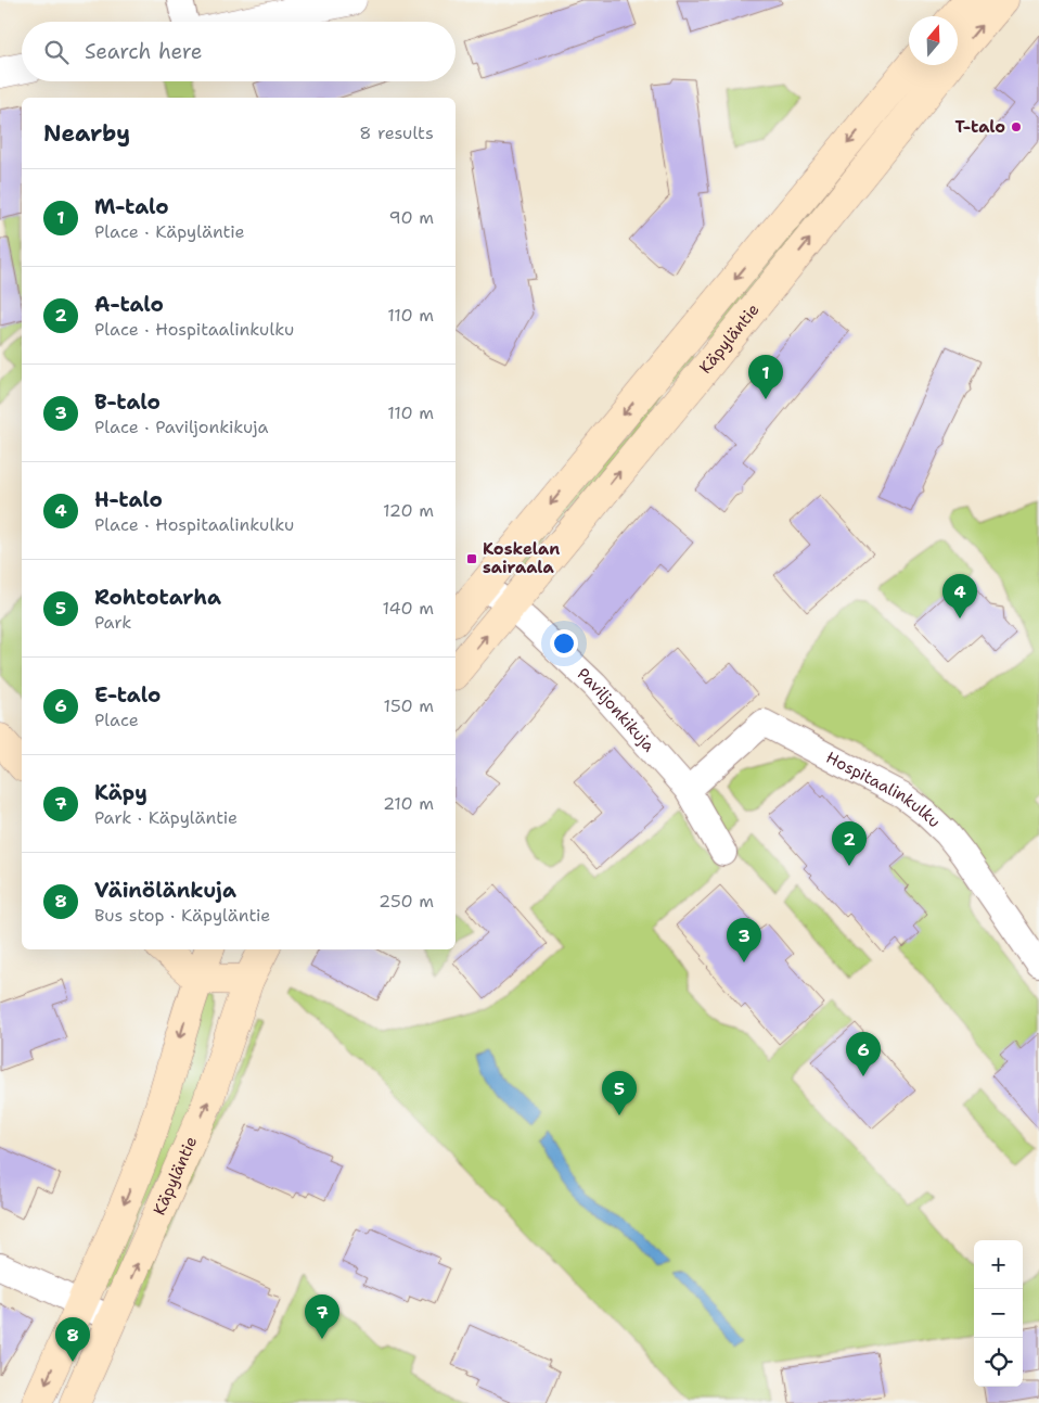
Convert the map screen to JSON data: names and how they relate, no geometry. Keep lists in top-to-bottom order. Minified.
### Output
{"streets":{"main road":["Käpyläntie"],"street":["Paviljonkikuja","Hospitaalinkulku"]},"crossings":[["Käpyläntie","Paviljonkikuja"],["Paviljonkikuja","Hospitaalinkulku"]],"places":{"other":["T-talo"],"transit":["Koskelan sairaala"]},"north":"top","page":{"search":"Search here","heading":["Nearby","8 results"],"list":[{"mark":"1","name":"M-talo","note":"Place · Käpyläntie","value":"90 m"},{"mark":"2","name":"A-talo","note":"Place · Hospitaalinkulku","value":"110 m"},{"mark":"3","name":"B-talo","note":"Place · Paviljonkikuja","value":"110 m"},{"mark":"4","name":"H-talo","note":"Place · Hospitaalinkulku","value":"120 m"},{"mark":"5","name":"Rohtotarha","note":"Park","value":"140 m"},{"mark":"6","name":"E-talo","note":"Place","value":"150 m"},{"mark":"7","name":"Käpy","note":"Park · Käpyläntie","value":"210 m"},{"mark":"8","name":"Väinölänkuja","note":"Bus stop · Käpyläntie","value":"250 m"}],"pins":["1","4","2","3","6","5","7","8"],"map_buttons":["+","−"]}}
